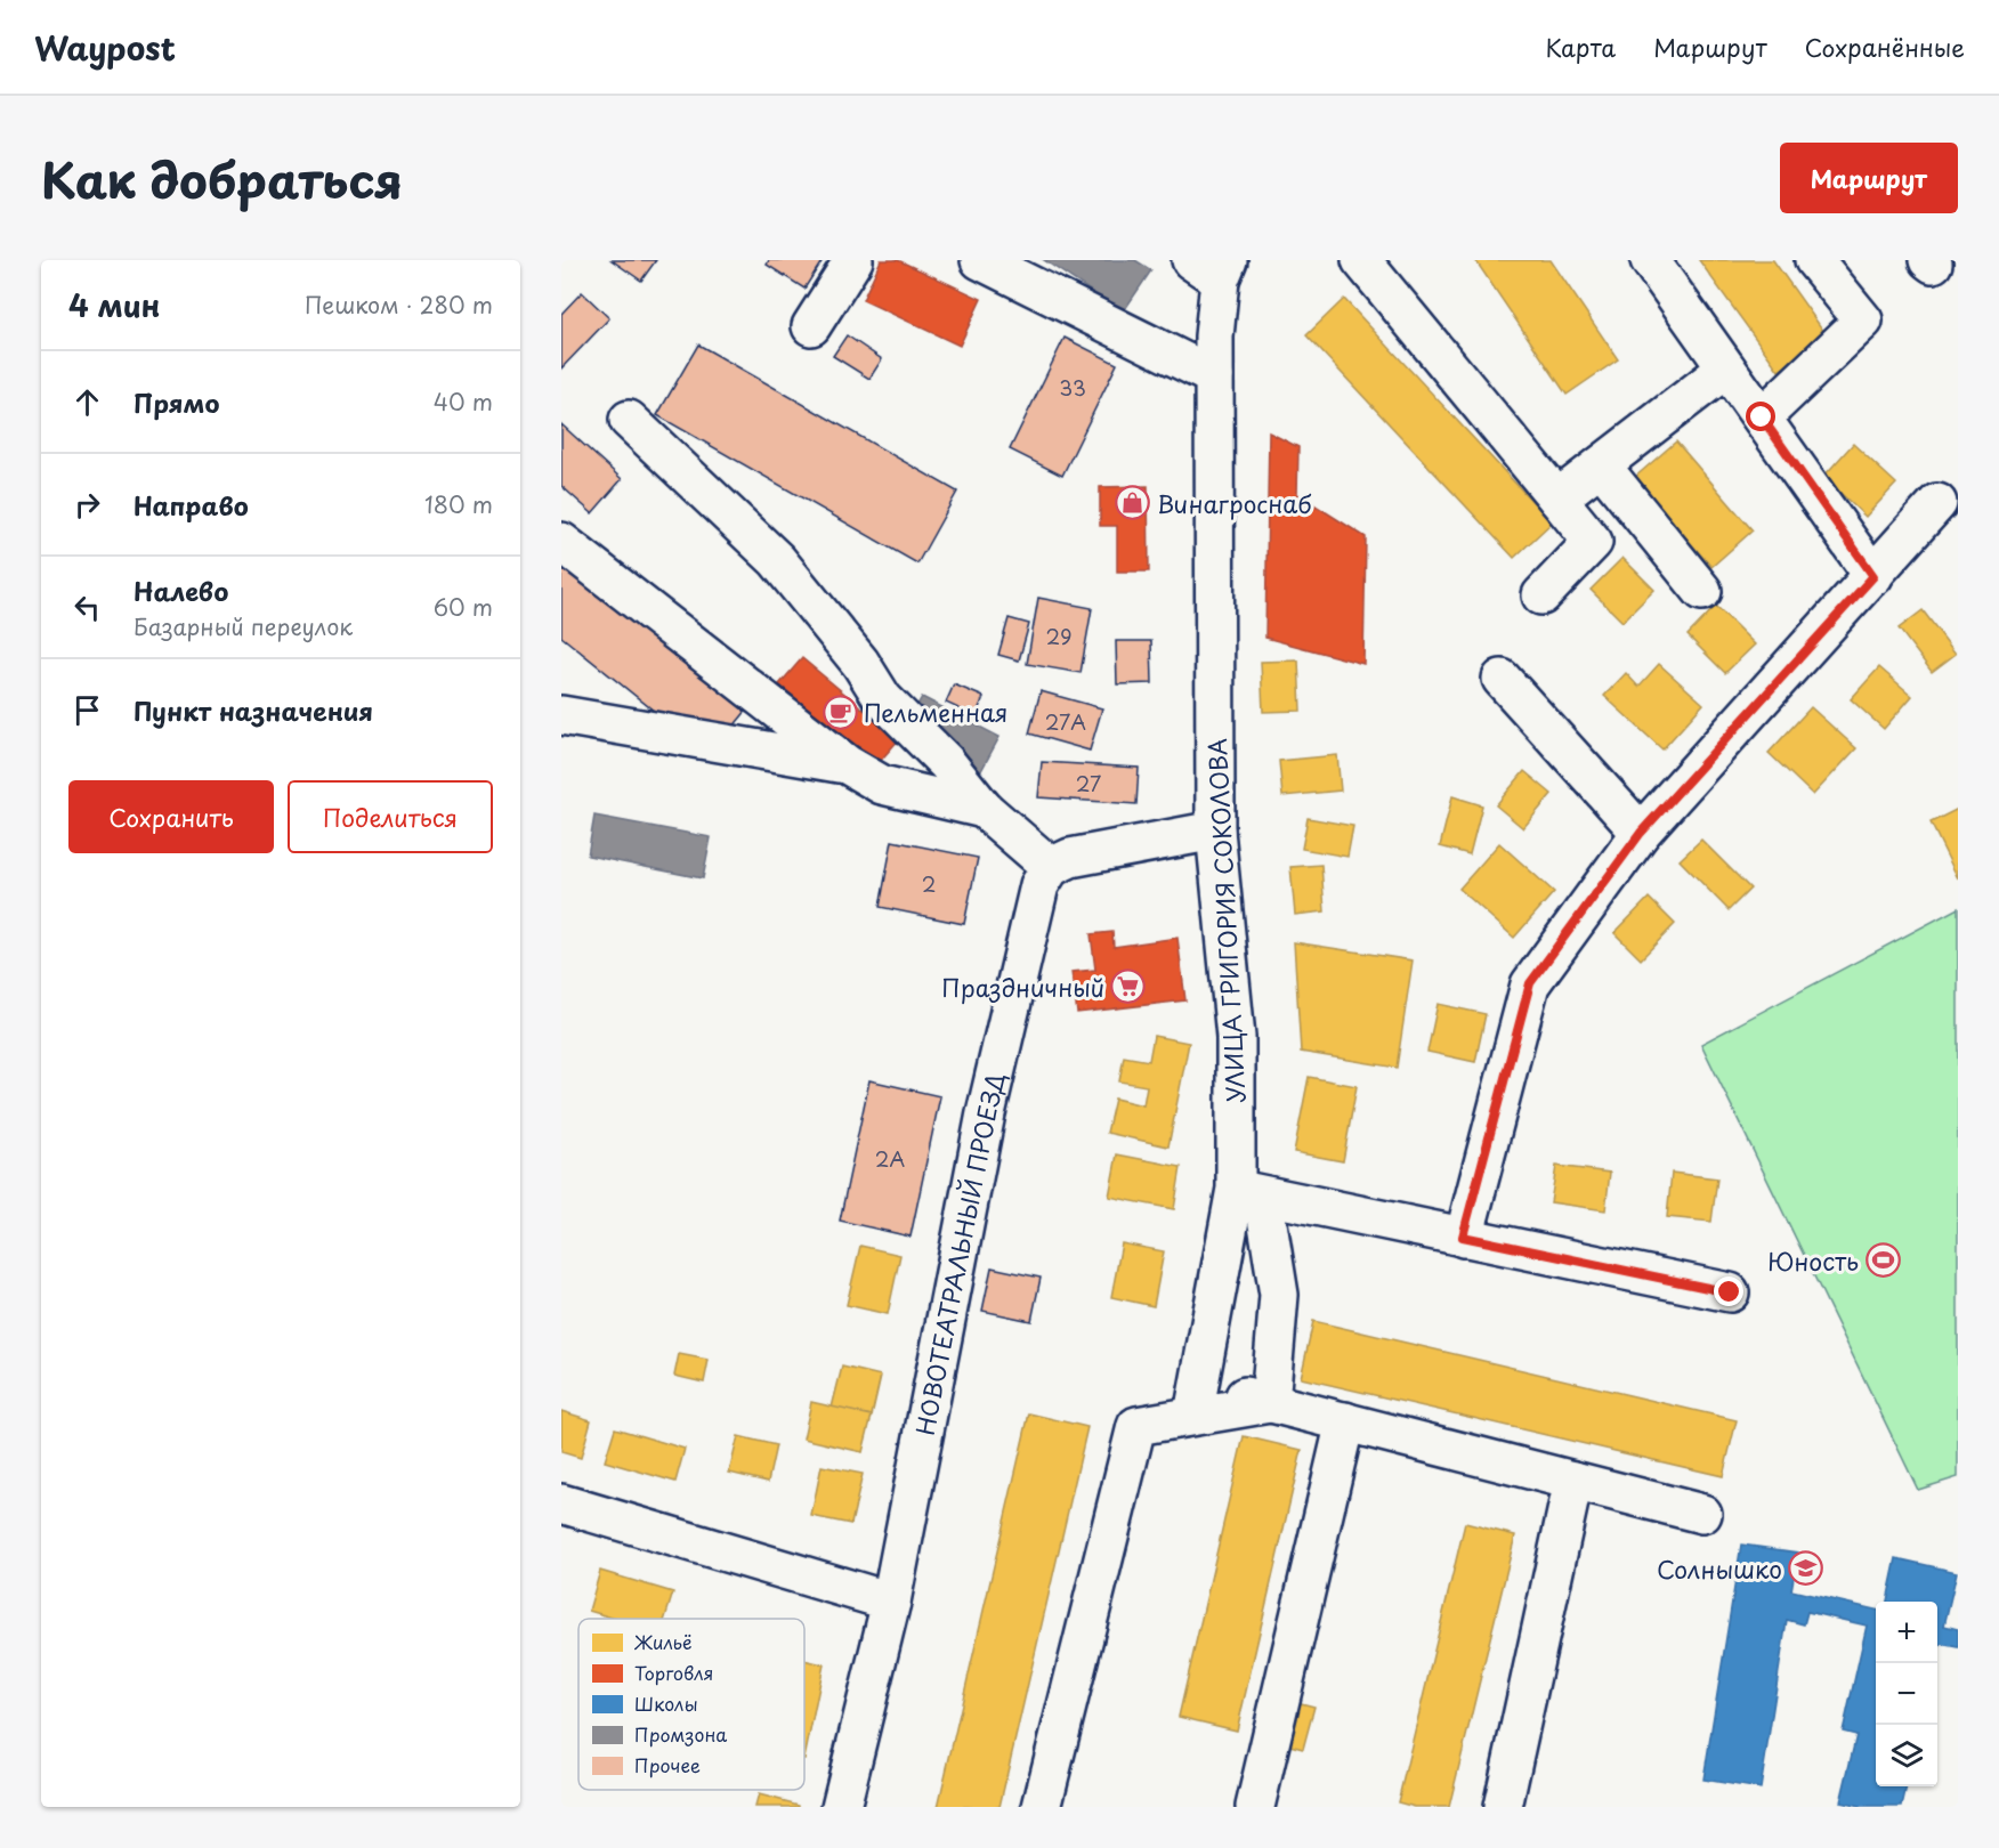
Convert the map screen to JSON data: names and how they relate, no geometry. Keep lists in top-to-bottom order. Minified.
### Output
{"streets":{"street":["УЛИЦА ГРИГОРИЯ СОКОЛОВА","НОВОТЕАТРАЛЬНЫЙ ПРОЕЗД"]},"places":{"shop":["Винагроснаб"],"cafe":["Пельменная"],"supermarket":["Праздничный"],"sports":["Юность"],"school or university":["Солнышко"]},"house_numbers":["33","29","27А","27","2","2А"],"legend":["Жильё","Торговля","Школы","Промзона","Прочее"],"page":{"header":"Waypost","nav":["Карта","Маршрут","Сохранённые"],"title":"Как добраться","buttons":["Маршрут",["Сохранить","Поделиться"]],"heading":["4 мин","Пешком · 280 m"],"list":[["Прямо","40 m"],["Направо","180 m"],["Налево","Базарный переулок","60 m"],"Пункт назначения"],"map_buttons":["+","−"]}}
